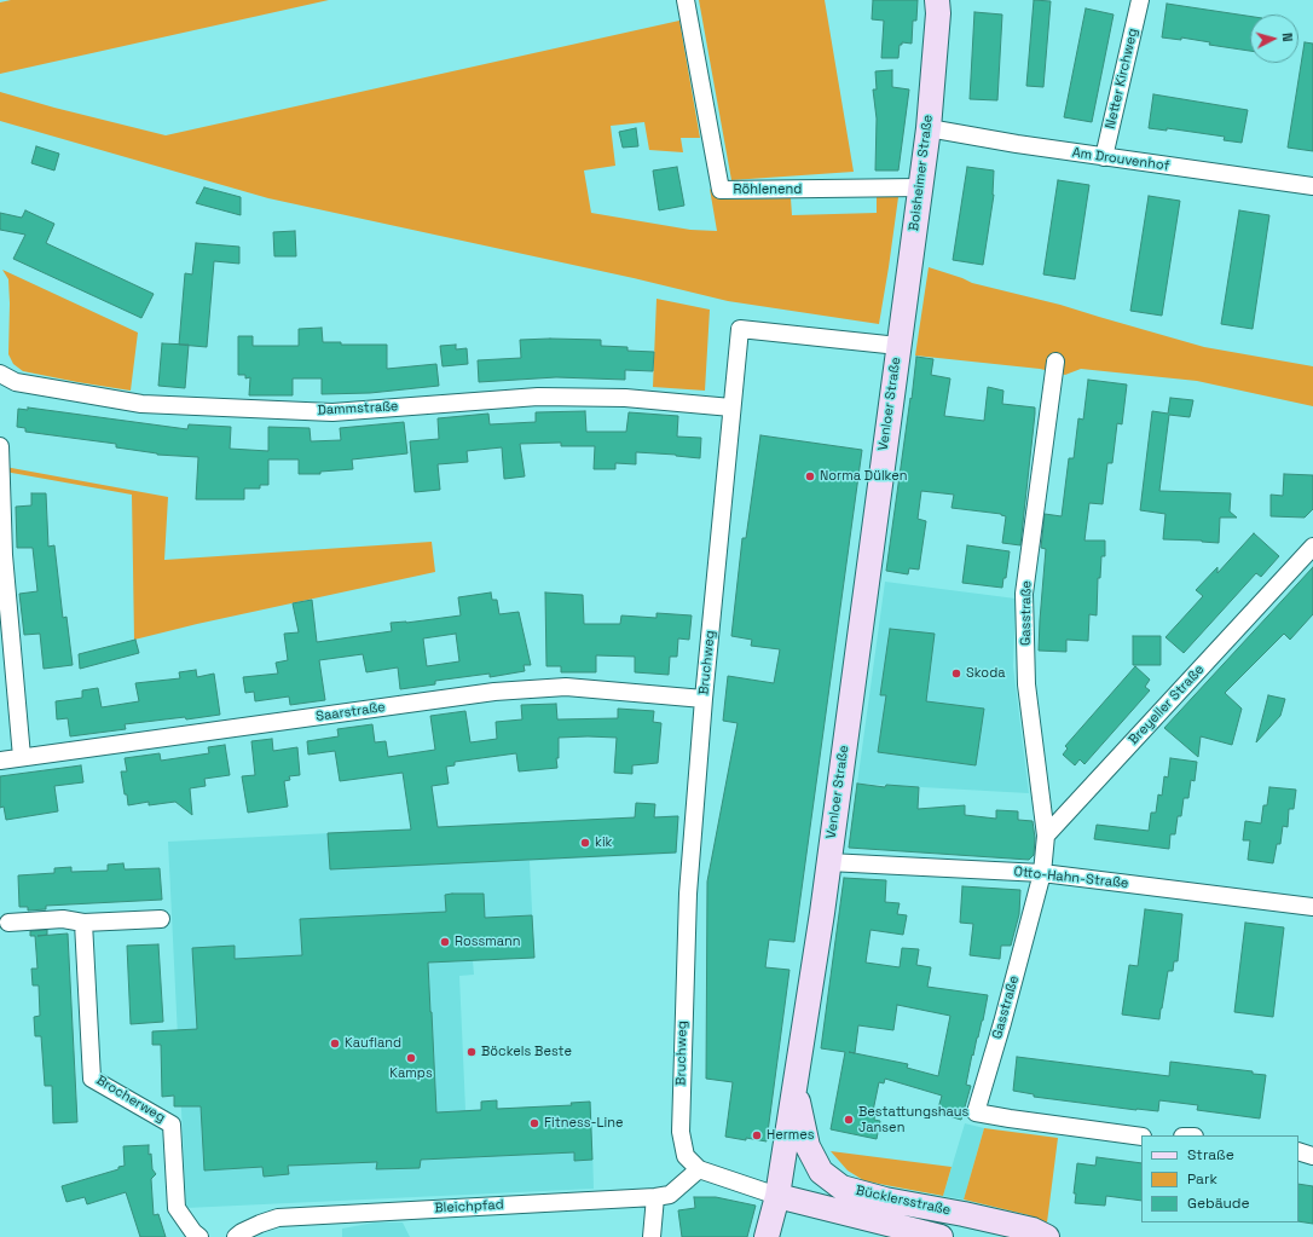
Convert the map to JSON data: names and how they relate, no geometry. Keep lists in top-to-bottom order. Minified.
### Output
{"streets":{"main road":["Boisheimer Straße","Venloer Straße","Bücklersstraße"],"street":["Netter Kirchweg","Am Drouvenhof","Röhlenend","Dammstraße","Gasstraße","Bruchweg","Breyeller Straße","Saarstraße","Otto-Hahn-Straße","Brocherweg","Bleichpfad"]},"crossings":[["Netter Kirchweg","Am Drouvenhof"],["Am Drouvenhof","Boisheimer Straße"],["Boisheimer Straße","Röhlenend"],["Boisheimer Straße","Venloer Straße"],["Boisheimer Straße","Bruchweg"],["Venloer Straße","Bruchweg"],["Venloer Straße","Otto-Hahn-Straße"],["Venloer Straße","Bücklersstraße"],["Dammstraße","Bruchweg"],["Gasstraße","Breyeller Straße"],["Gasstraße","Otto-Hahn-Straße"],["Bruchweg","Saarstraße"],["Bruchweg","Bleichpfad"]],"places":["Norma Dülken","Skoda","kik","Rossmann","Kaufland","Böckels Beste","Kamps","Bestattungshaus Jansen","Fitness-Line","Hermes"],"legend":["Straße","Park","Gebäude"],"north":"right"}
